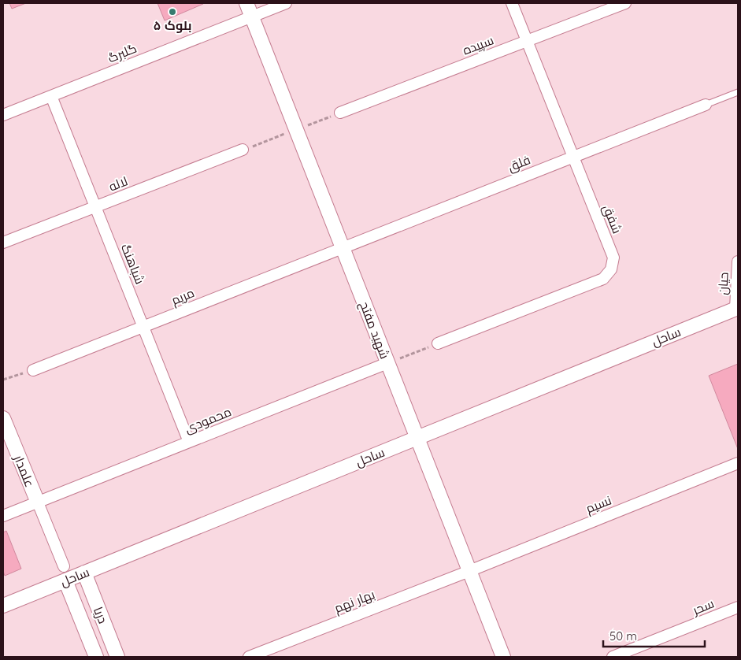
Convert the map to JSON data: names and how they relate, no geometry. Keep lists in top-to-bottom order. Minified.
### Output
{"streets":{"street":["سپیده","گلبرگ","فلق","لاله","شفق","شباهنگ","حیان","مریم","شهید مفتح","ساحل","محمودی","علمدار","نسیم","بهار نهم","سحر","دریا"]},"crossings":[["سپیده","شفق"],["گلبرگ","شباهنگ"],["گلبرگ","شهید مفتح"],["فلق","شفق"],["فلق","مریم"],["فلق","شهید مفتح"],["لاله","شباهنگ"],["شباهنگ","مریم"],["شباهنگ","محمودی"],["حیان","ساحل"],["مریم","شهید مفتح"],["شهید مفتح","ساحل"],["شهید مفتح","محمودی"],["شهید مفتح","نسیم"],["شهید مفتح","بهار نهم"],["ساحل","دریا"],["محمودی","علمدار"],["نسیم","بهار نهم"]],"places":["بلوک ۵"],"scale_bar":"50 m"}
